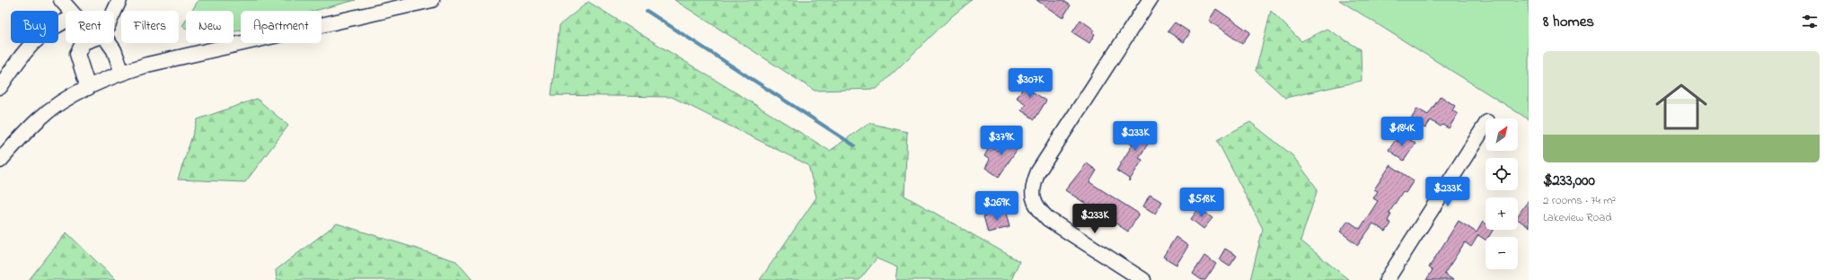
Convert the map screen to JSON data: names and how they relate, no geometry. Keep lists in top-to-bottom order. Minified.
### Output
{"north":"top right","page":{"heading":"8 homes","chip":["Buy","Rent","Filters","New","Apartment"],"list":[{"name":"$233,000","note":"2 rooms · 74 m² · Lakeview Road"}],"price":["$307K","$184K","$233K","$379K","$233K","$518K","$269K","$233K"],"map_buttons":["+","−"]}}
